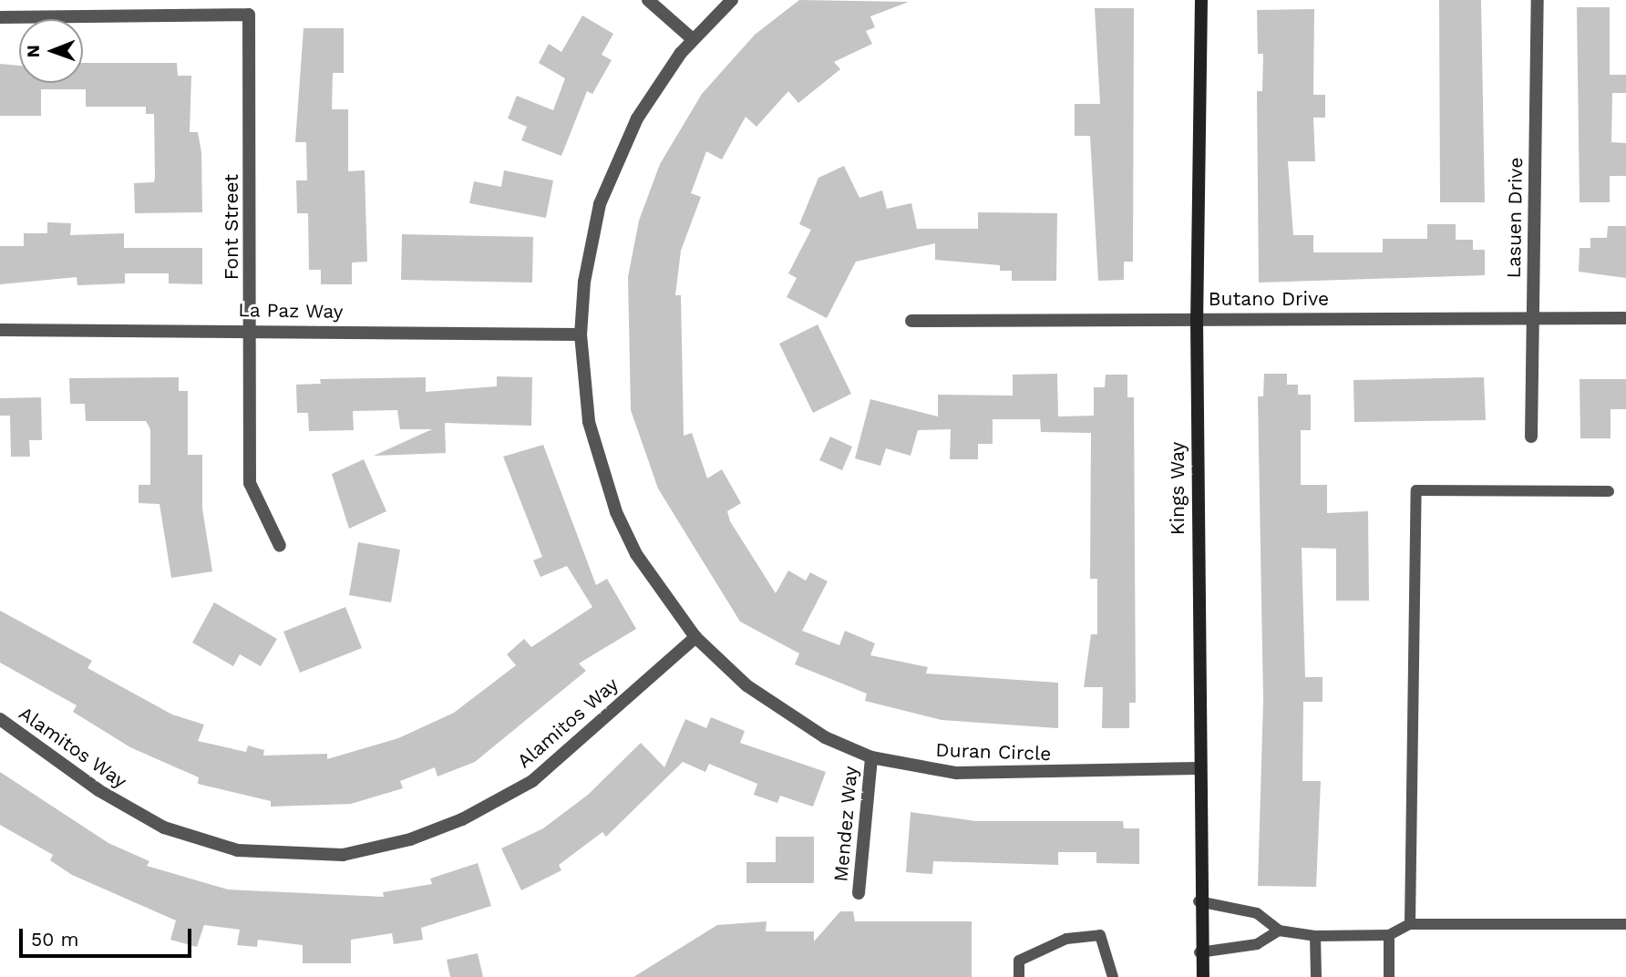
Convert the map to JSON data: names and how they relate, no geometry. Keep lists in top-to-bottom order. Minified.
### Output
{"streets":{"street":["Lasuen Drive","Font Street","Butano Drive","La Paz Way","Kings Way","Alamitos Way","Duran Circle","Mendez Way"]},"crossings":[["Lasuen Drive","Butano Drive"],["Font Street","La Paz Way"],["Butano Drive","Kings Way"],["La Paz Way","Duran Circle"],["Kings Way","Duran Circle"],["Alamitos Way","Duran Circle"],["Duran Circle","Mendez Way"]],"scale_bar":"50 m","north":"left"}
